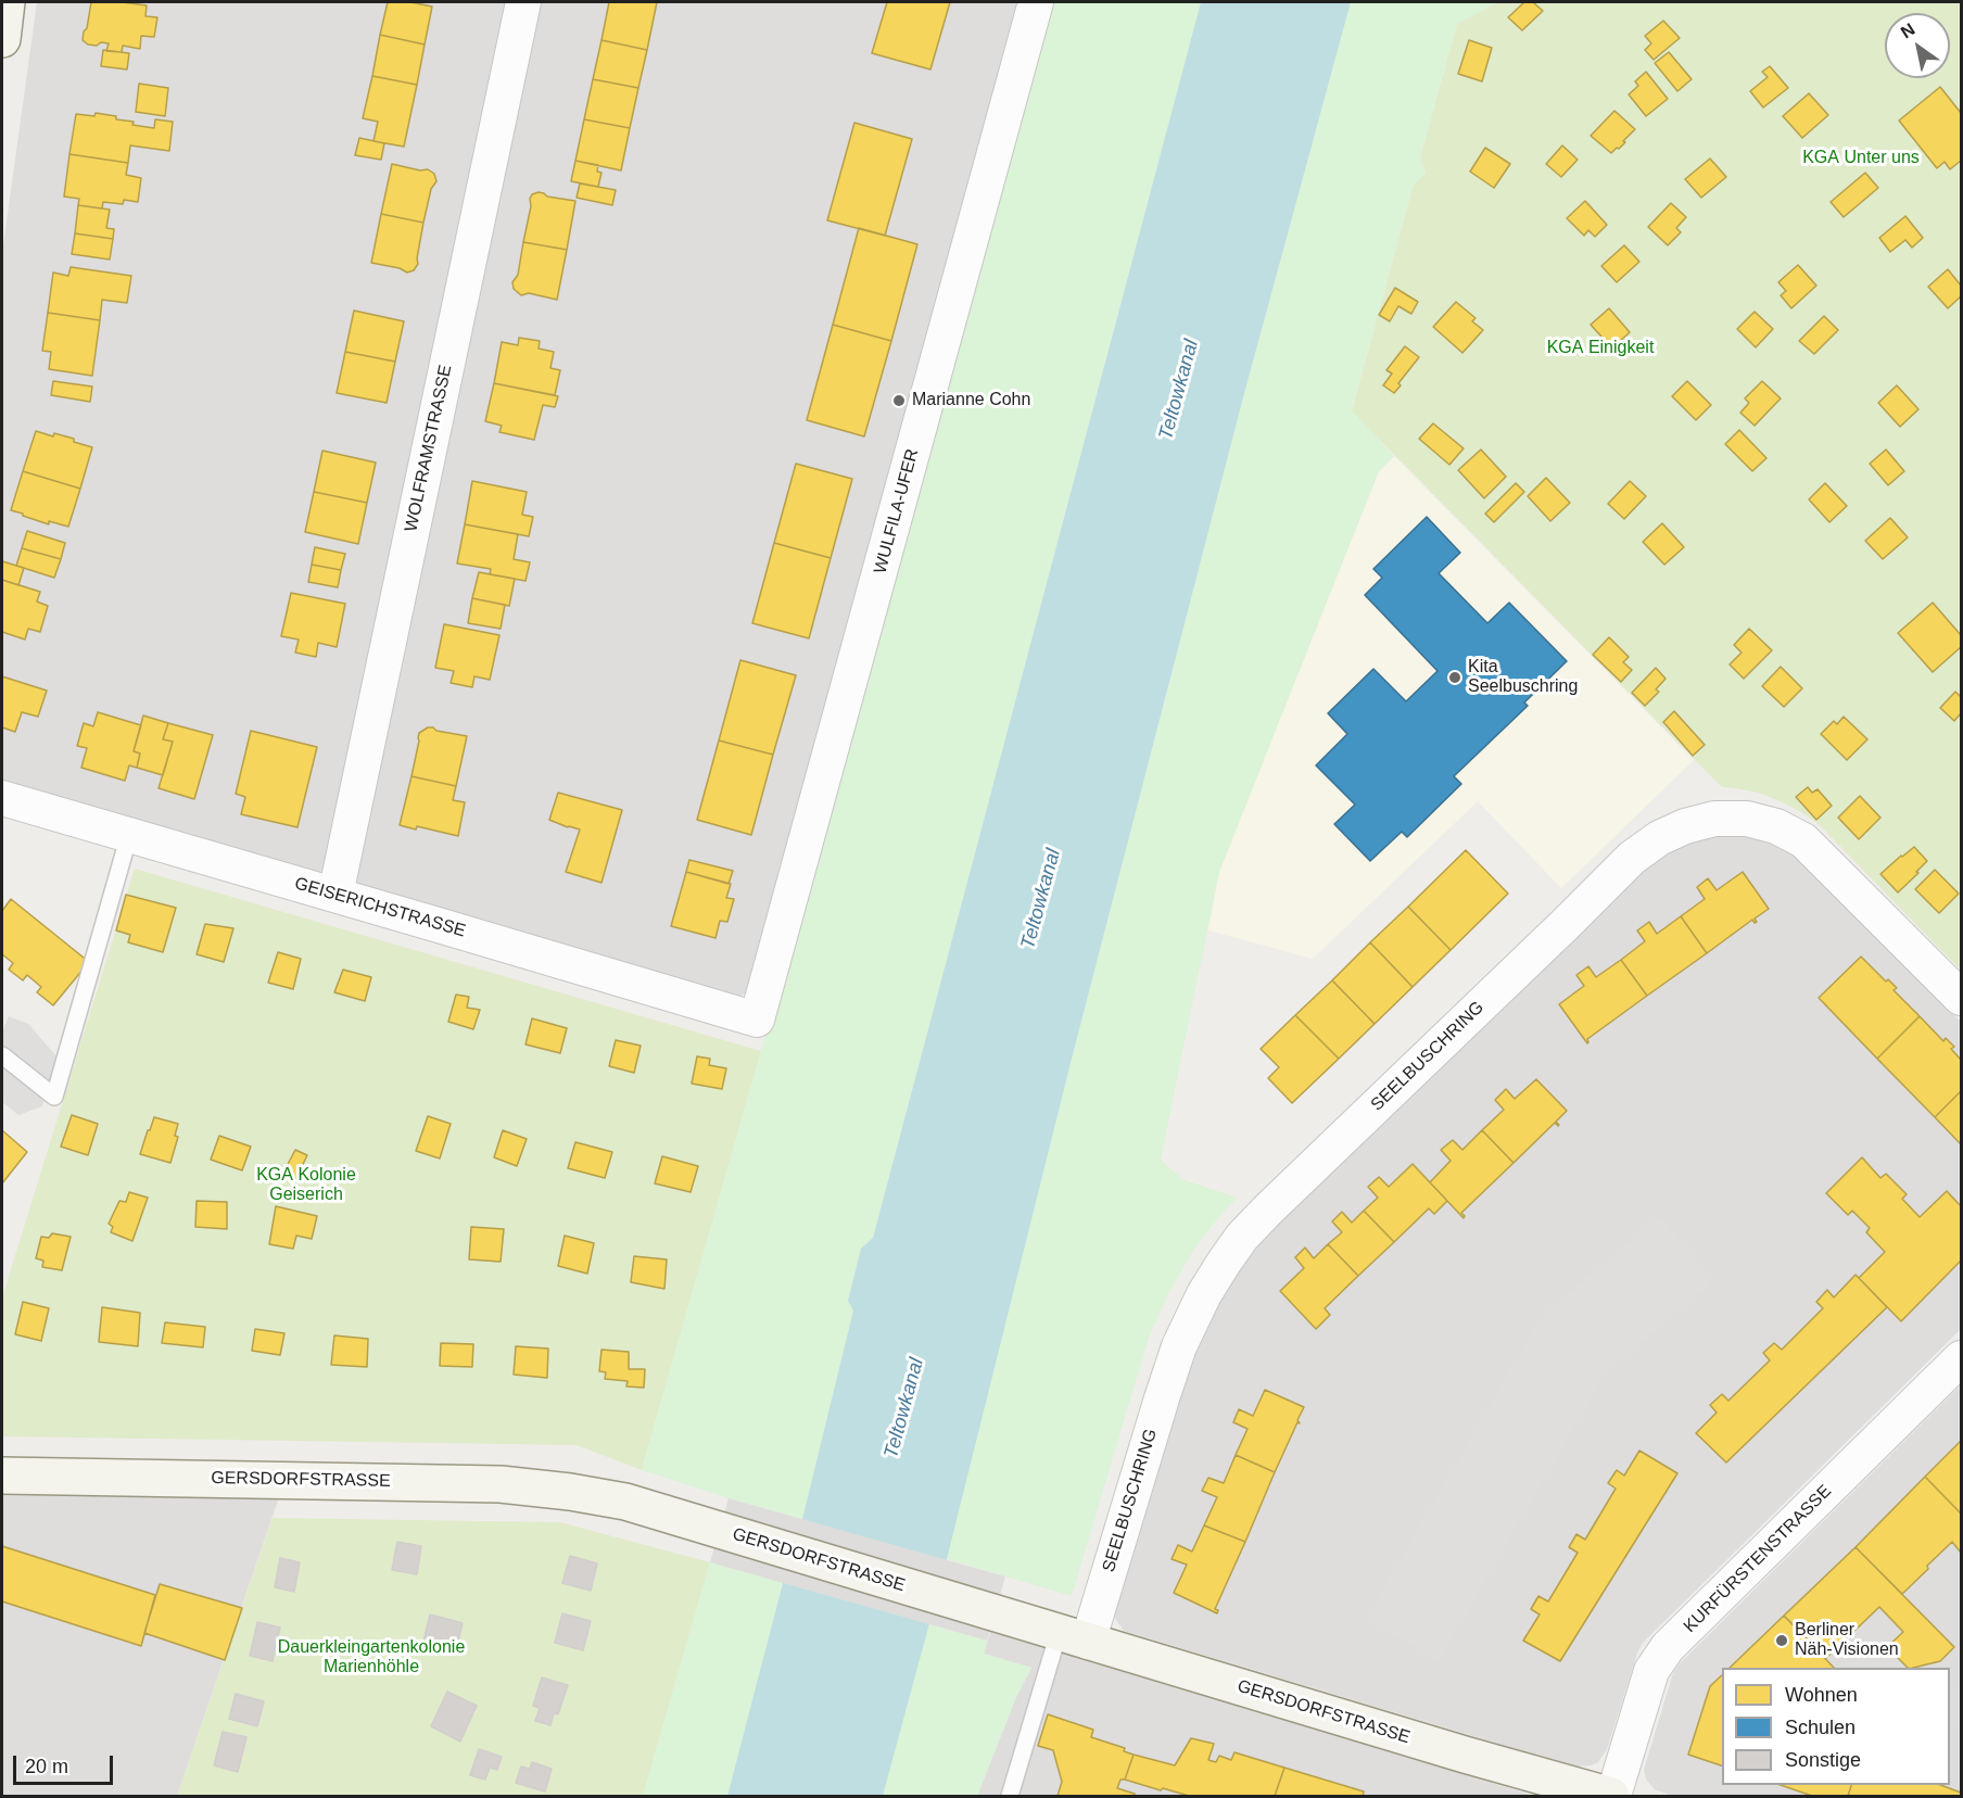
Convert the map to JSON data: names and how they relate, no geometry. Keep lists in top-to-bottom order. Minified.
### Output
{"streets":{"street":["WOLFRAMSTRASSE","WULFILA-UFER","GEISERICHSTRASSE","SEELBUSCHRING","GERSDORFSTRASSE","KURFÜRSTENSTRASSE"]},"crossings":[["WOLFRAMSTRASSE","GEISERICHSTRASSE"],["WULFILA-UFER","GEISERICHSTRASSE"],["SEELBUSCHRING","GERSDORFSTRASSE"],["GERSDORFSTRASSE","KURFÜRSTENSTRASSE"]],"water":["Teltowkanal"],"parks":["KGA Unter uns","KGA Einigkeit","KGA Kolonie Geiserich","Dauerkleingartenkolonie Marienhöhle"],"places":["Marianne Cohn","Kita Seelbuschring","Berliner Näh-Visionen"],"legend":["Wohnen","Schulen","Sonstige"],"scale_bar":"20 m","north":"top left"}
